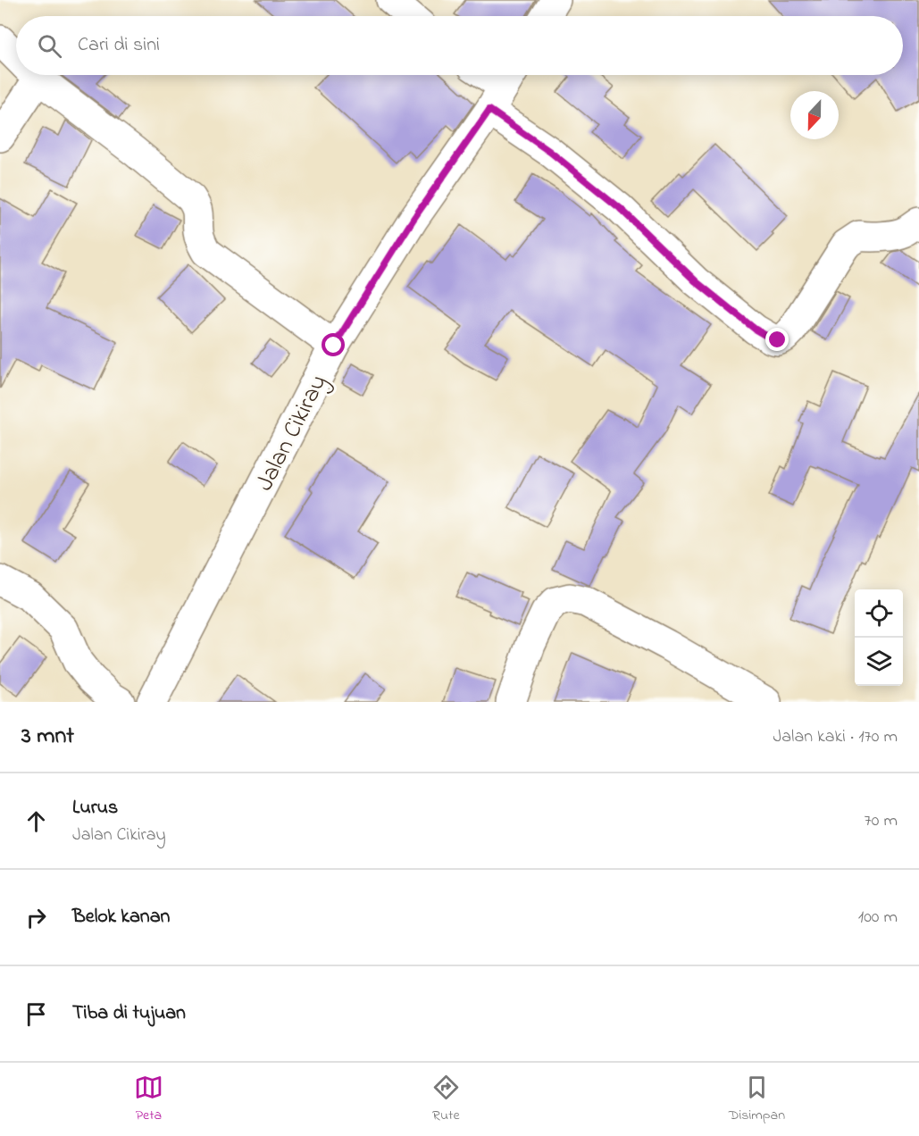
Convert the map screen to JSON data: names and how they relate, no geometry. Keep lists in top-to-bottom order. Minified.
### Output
{"streets":{"street":["Jalan Cikiray"]},"north":"bottom","page":{"search":"Cari di sini","heading":["3 mnt","Jalan kaki · 170 m"],"list":[["Lurus","Jalan Cikiray","70 m"],["Belok kanan","100 m"],"Tiba di tujuan"],"nav":["Peta","Rute","Disimpan"]}}
